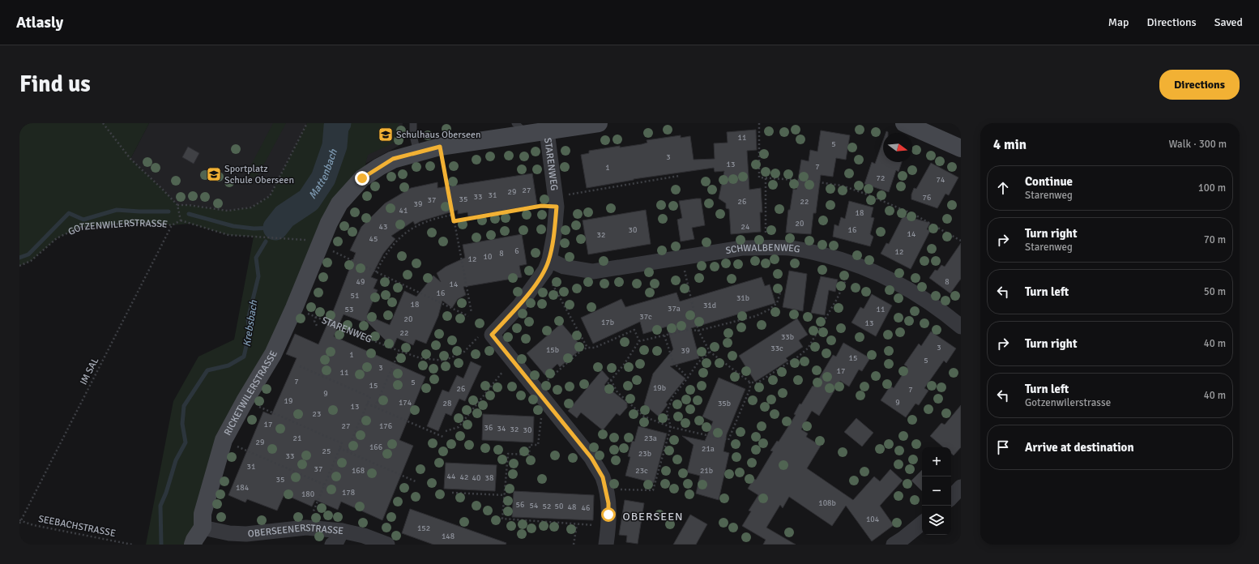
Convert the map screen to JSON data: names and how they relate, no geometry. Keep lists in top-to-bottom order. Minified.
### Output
{"streets":{"street":["STARENWEG","SCHWALBENWEG","RICKETWILERSTRASSE","OBERSEENERSTRASSE"],"path":["GOTZENWILERSTRASSE","IM SAL","SEEBACHSTRASSE"]},"crossings":[["STARENWEG","SCHWALBENWEG"],["GOTZENWILERSTRASSE","IM SAL"],["IM SAL","SEEBACHSTRASSE"],["RICKETWILERSTRASSE","OBERSEENERSTRASSE"]],"districts":["OBERSEEN"],"water":["Mattenbach","Krebsbach"],"places":{"school or university":["Schulhaus Oberseen","Sportplatz Schule Oberseen"]},"house_numbers":["11","5","3","13","7","1","72","74","27","29","31","33","76","35","37","26","22","39","41","18","20","43","24","30","16","14","32","45","6","12","8","10","12","49","8","14","16","51","31b","18","31d","37a","53","11","37c","20","17b","13","22","33b","3","33c","15b","39","1","15","5","3","17","11","7","5","15","19b","26","7","9","19","174","9","28","35b","13","23","17","27","176","36","34","32","30","21","23a","29","166","21a","25","23b","33","31","37","168","23c","21b","44","42","40","38","35","184","178","180","108b","56","54","52","50","48","46","104","152","148"],"north":"right","page":{"header":"Atlasly","nav":["Map","Directions","Saved"],"buttons":"Directions","title":"Find us","heading":["4 min","Walk · 300 m"],"list":[["Continue","Starenweg","100 m"],["Turn right","Starenweg","70 m"],["Turn left","50 m"],["Turn right","40 m"],["Turn left","Gotzenwilerstrasse","40 m"],"Arrive at destination"],"map_buttons":["+","−"]}}
